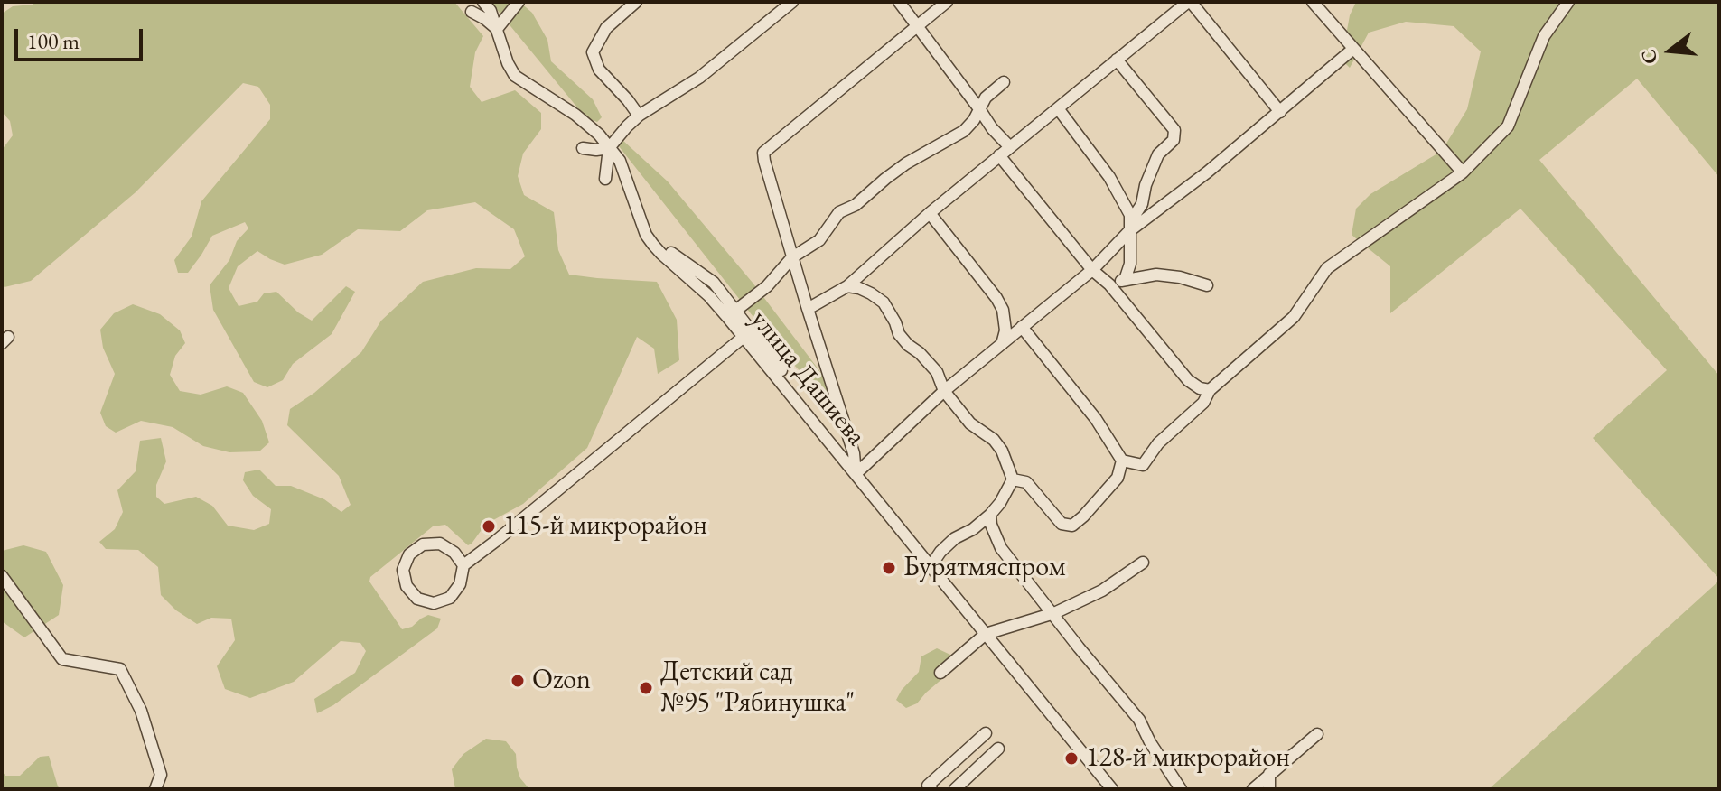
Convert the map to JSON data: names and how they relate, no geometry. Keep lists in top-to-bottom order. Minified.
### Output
{"streets":{"street":["улица Дашиева"]},"places":["115-й микрорайон","Бурятмяспром","Ozon","Детский сад №95 \"Рябинушка\"","128-й микрорайон"],"scale_bar":"100 m","north":"left"}
